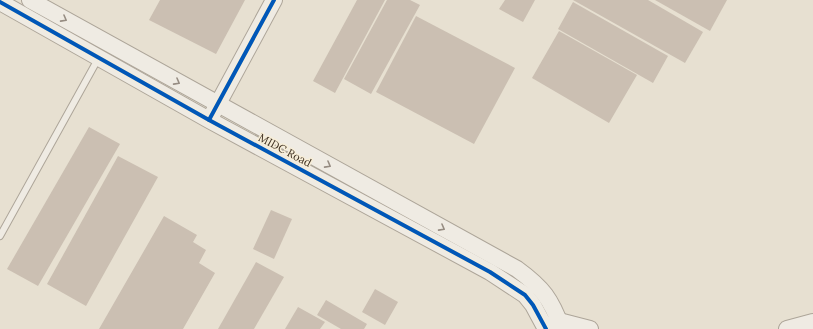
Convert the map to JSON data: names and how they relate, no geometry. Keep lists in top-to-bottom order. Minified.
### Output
{"streets":{"street":["MIDC Road"]}}
